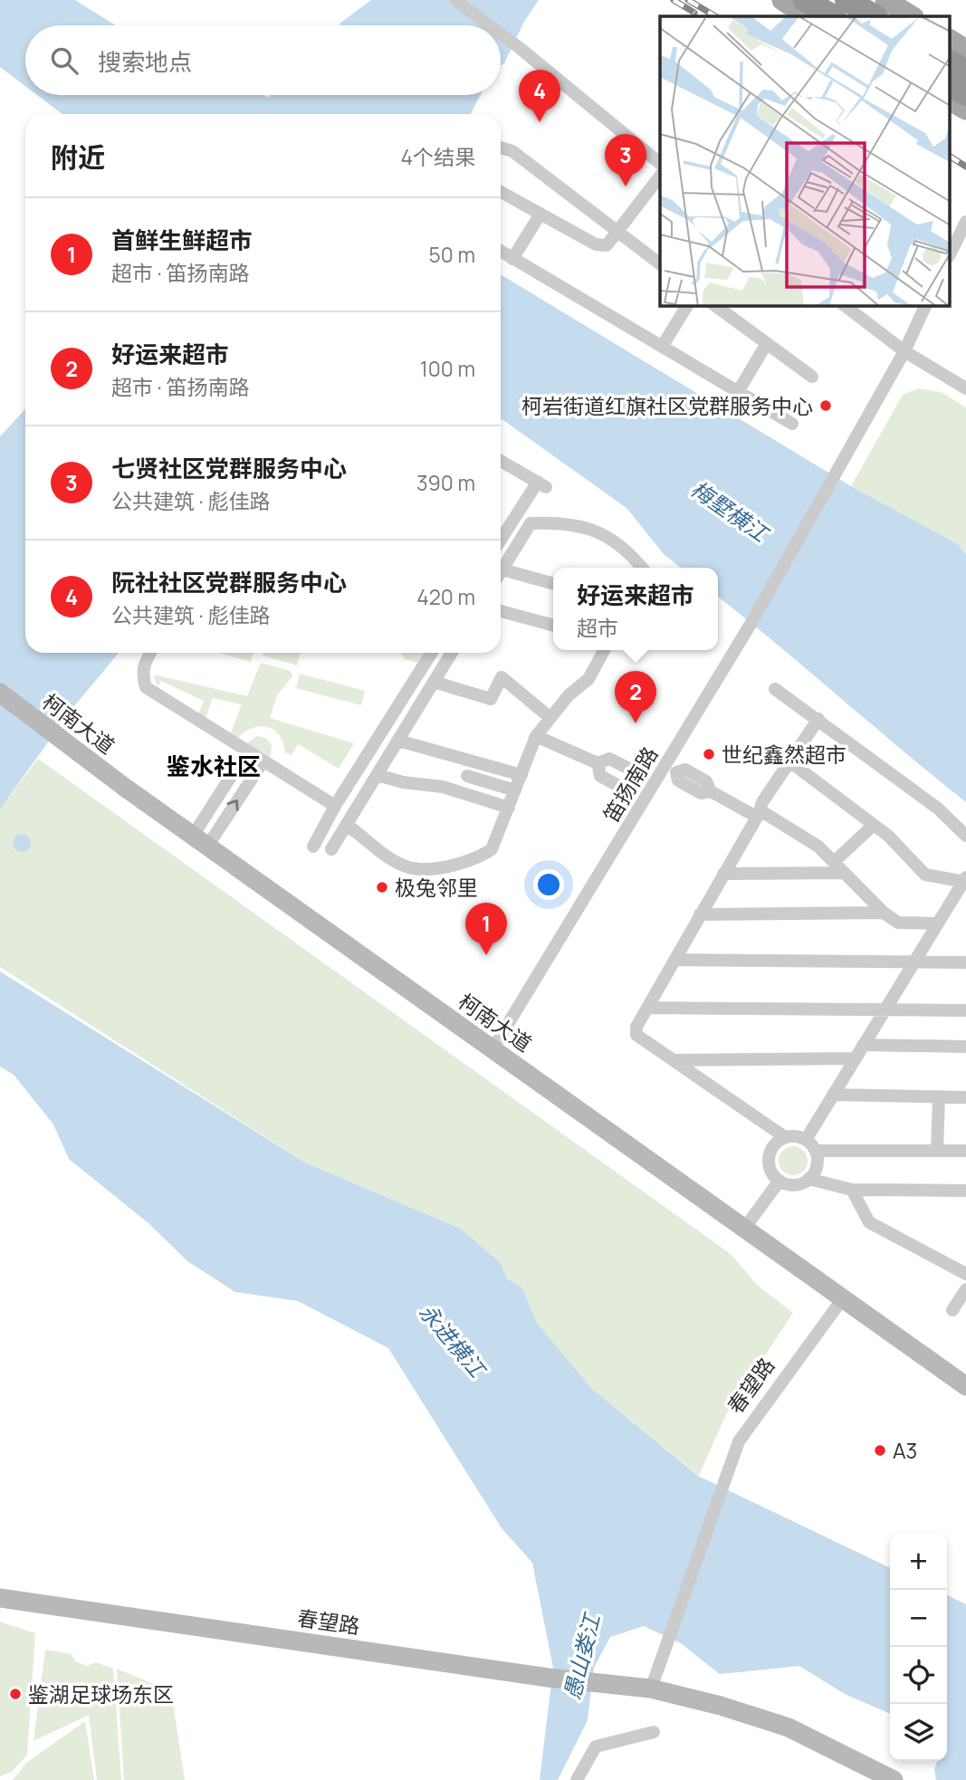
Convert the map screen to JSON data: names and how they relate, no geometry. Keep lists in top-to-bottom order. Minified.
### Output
{"streets":{"main road":["柯南大道","春望路"],"street":["笛扬南路"]},"crossings":[["柯南大道","笛扬南路"],["柯南大道","春望路"]],"districts":["鉴水社区"],"water":["梅墅横江","永进横江","愚山娄江"],"places":["柯岩街道红旗社区党群服务中心","世纪鑫然超市","极兔邻里","A3","鉴湖足球场东区"],"page":{"search":"搜索地点","pins":["4","3","2","1"],"heading":["附近","4个结果"],"list":[{"mark":"1","name":"首鲜生鲜超市","note":"超市 · 笛扬南路","value":"50 m"},{"mark":"2","name":"好运来超市","note":"超市 · 笛扬南路","value":"100 m"},{"mark":"3","name":"七贤社区党群服务中心","note":"公共建筑 · 彪佳路","value":"390 m"},{"mark":"4","name":"阮社社区党群服务中心","note":"公共建筑 · 彪佳路","value":"420 m"}],"popup":["好运来超市","超市"],"map_buttons":["+","−"]}}
